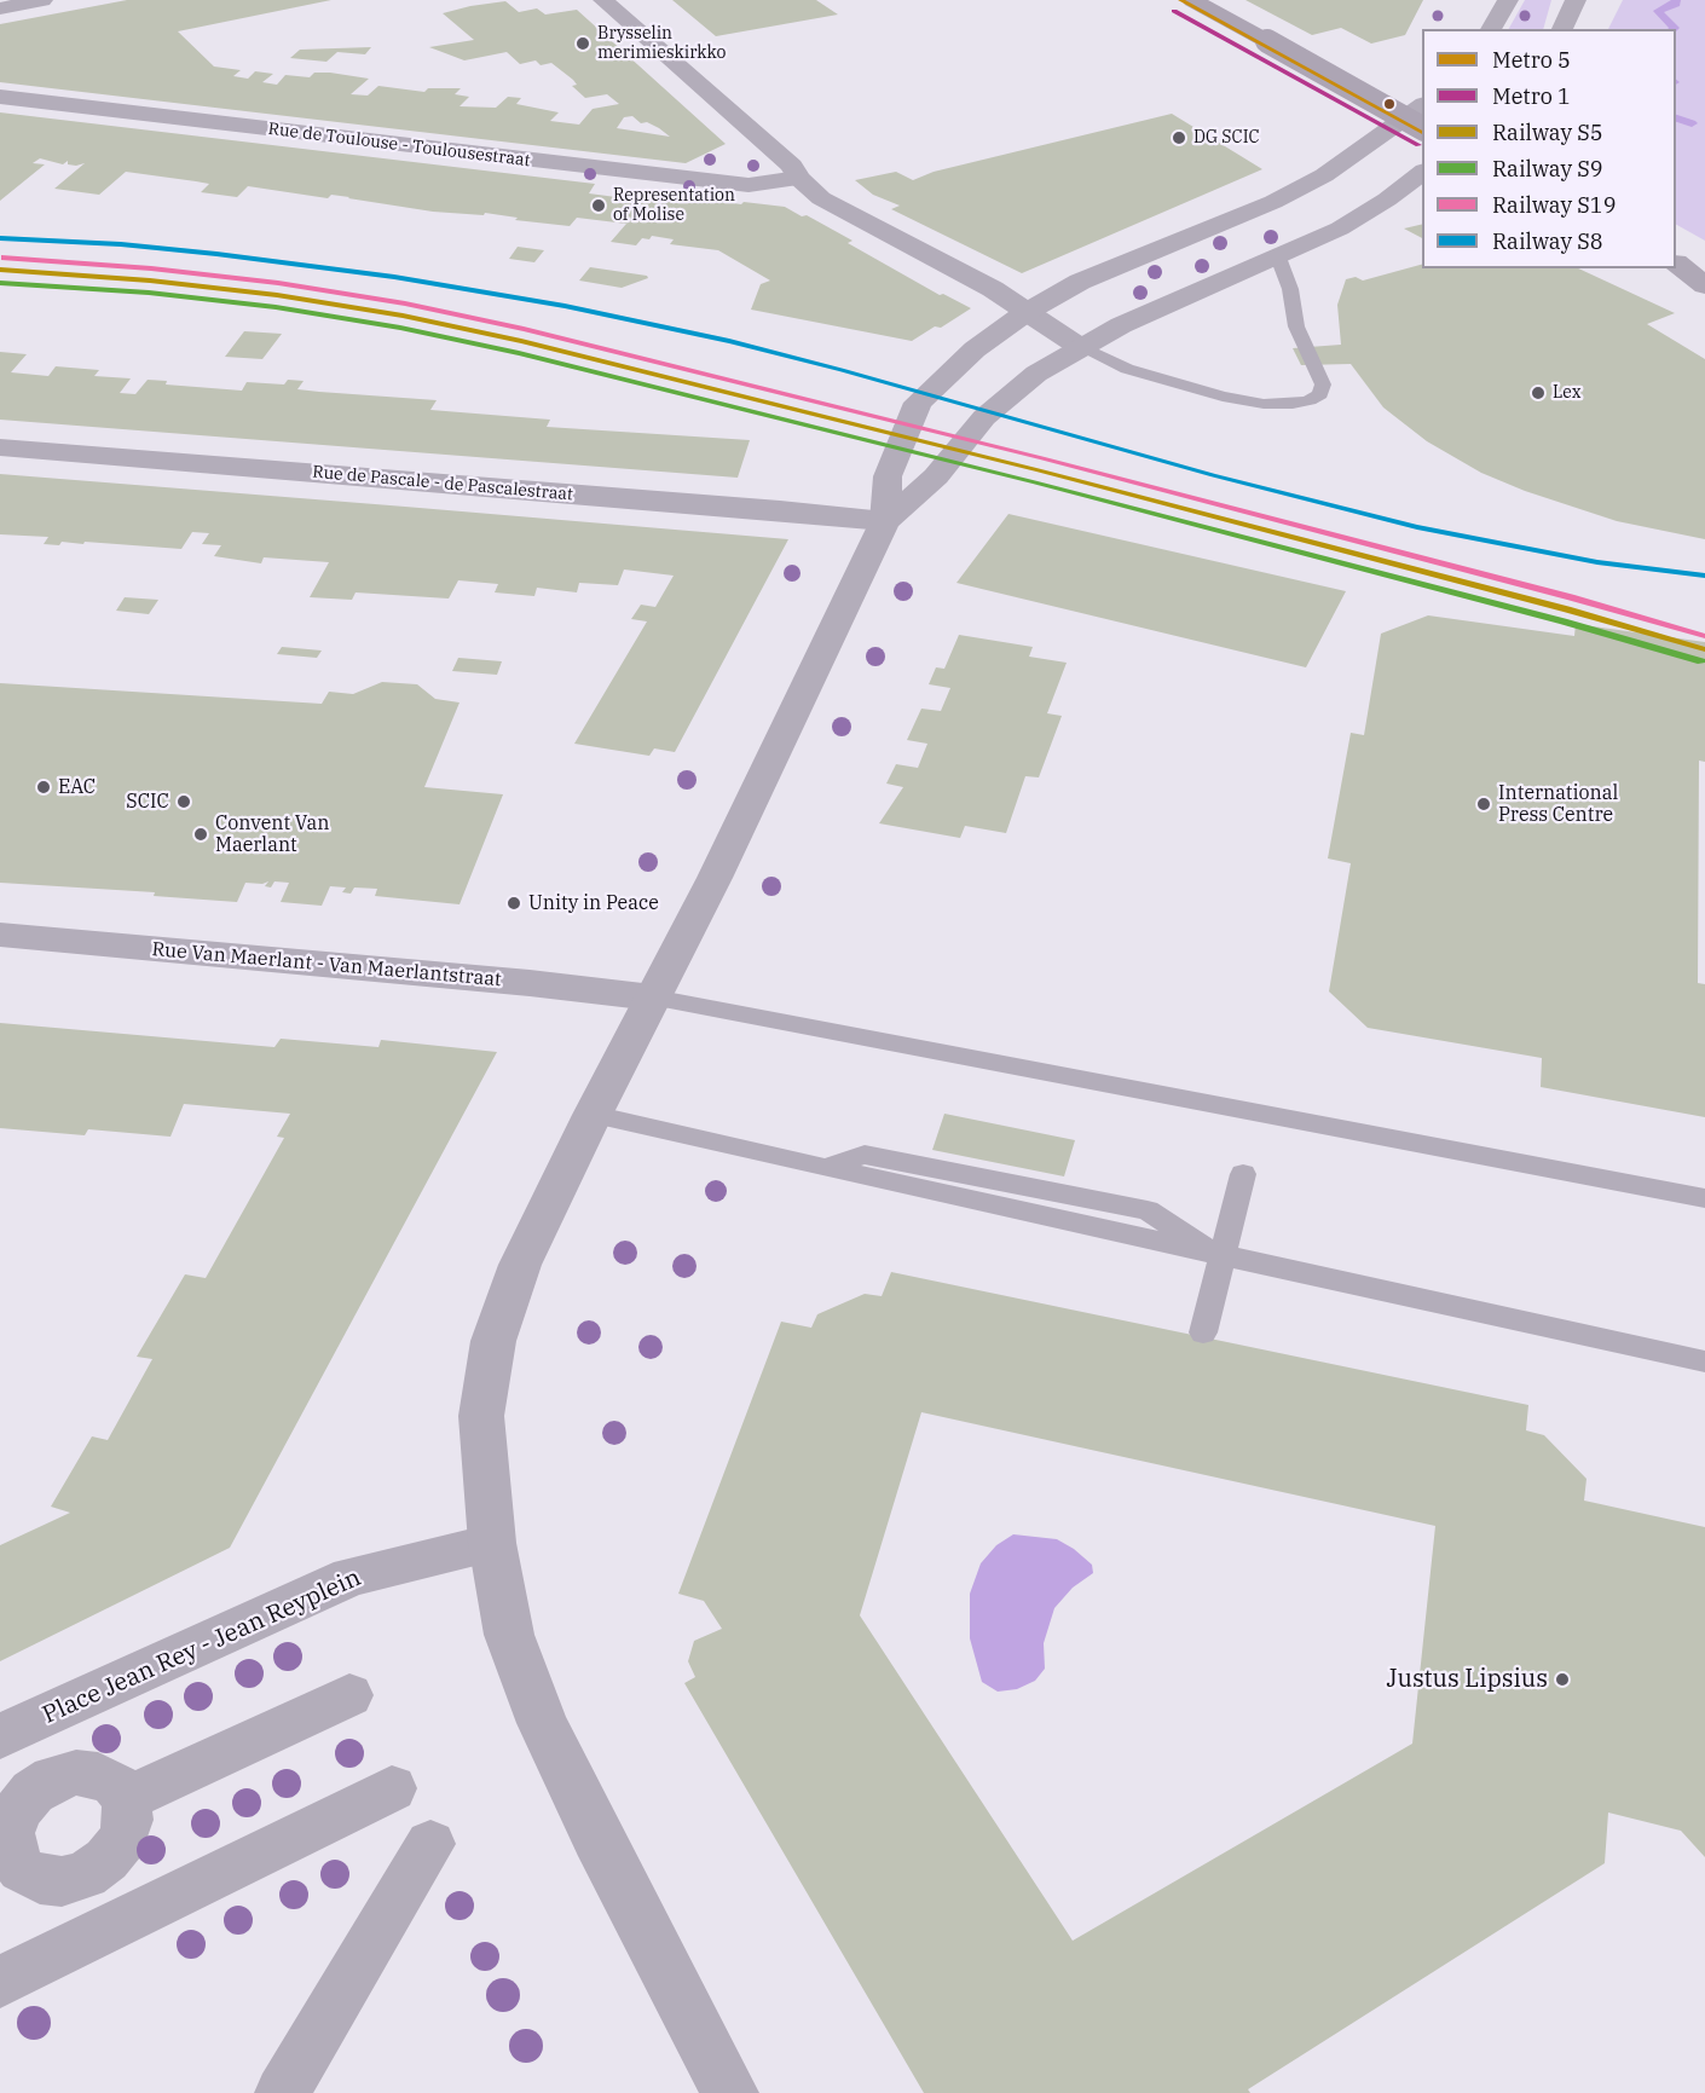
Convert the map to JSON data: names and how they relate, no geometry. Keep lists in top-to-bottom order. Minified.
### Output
{"streets":{"street":["Rue de Toulouse - Toulousestraat","Rue de Pascale - de Pascalestraat","Rue Van Maerlant - Van Maerlantstraat","Place Jean Rey - Jean Reyplein"]},"places":["Brysselin merimieskirkko","DG SCIC","Representation of Molise","Lex","EAC","SCIC","International Press Centre","Convent Van Maerlant","Unity in Peace","Justus Lipsius"],"lines":["metro line 5","metro line 1","rail line S8","rail line S19","rail line S5","rail line S9"],"legend":["Metro 5","Metro 1","Railway S5","Railway S9","Railway S19","Railway S8"]}
